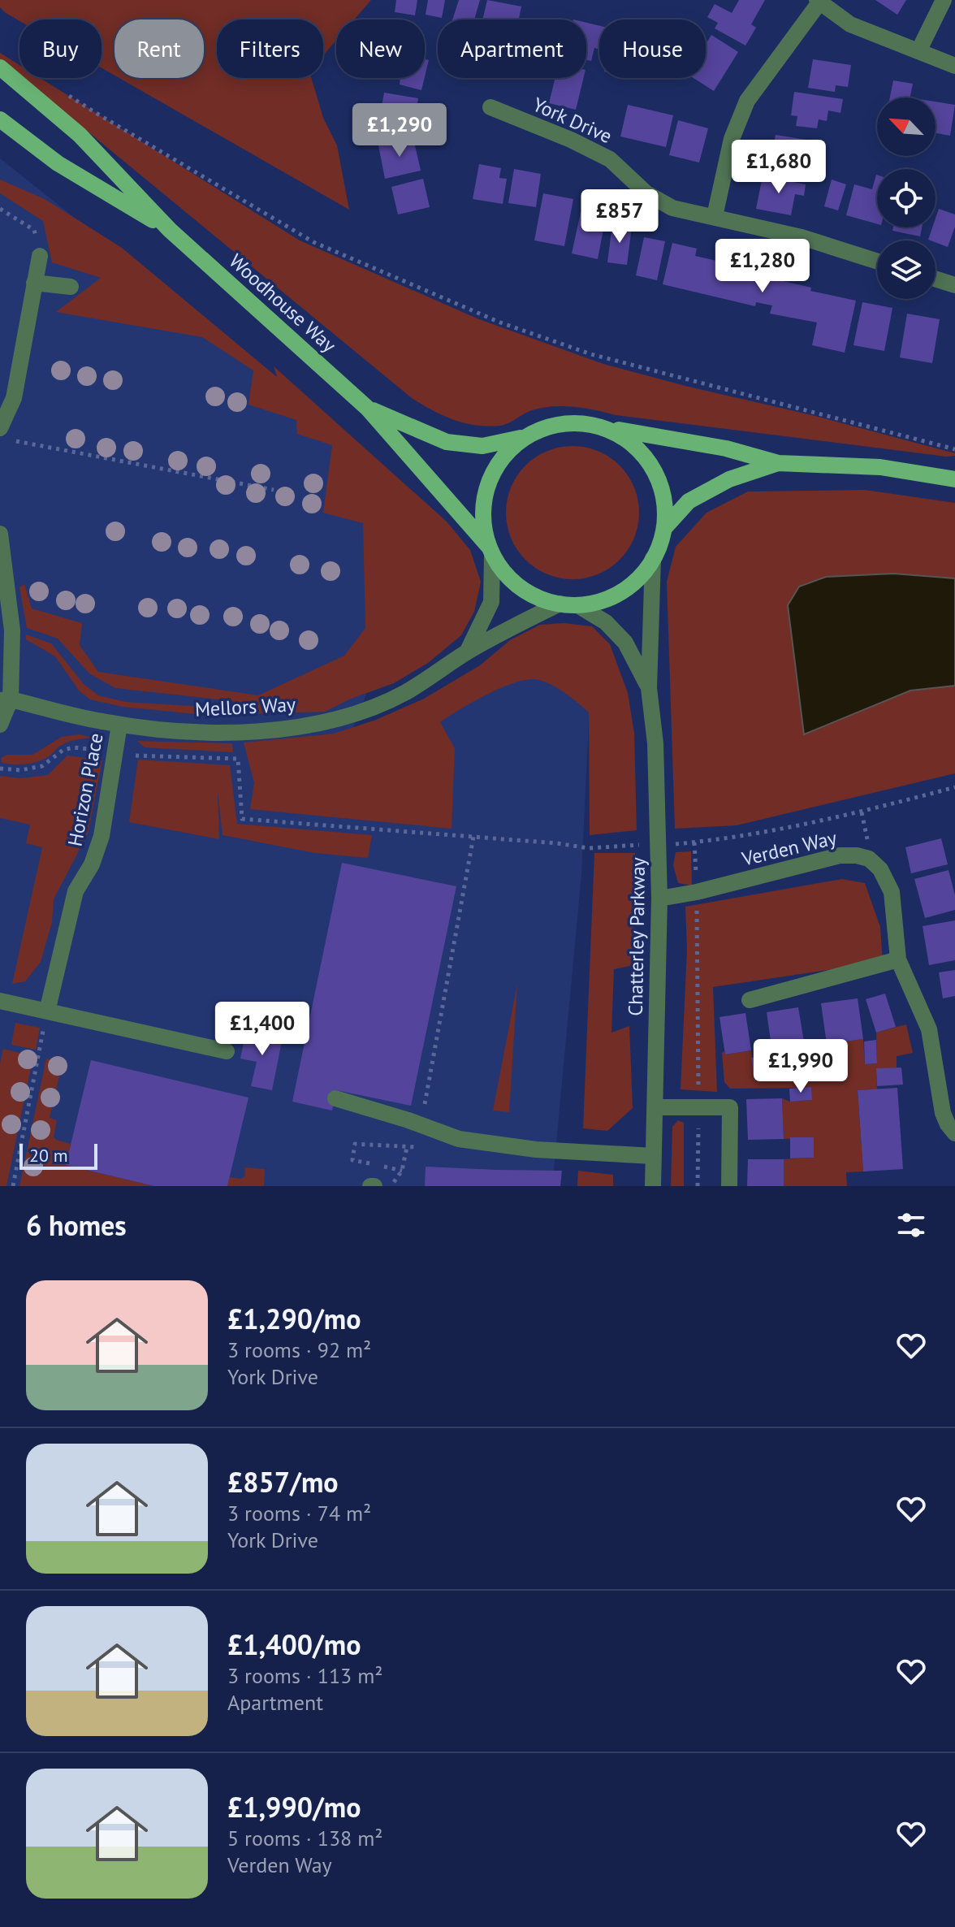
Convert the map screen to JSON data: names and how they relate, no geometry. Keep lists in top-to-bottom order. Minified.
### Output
{"streets":{"main road":["Woodhouse Way"],"street":["York Drive","Mellors Way","Horizon Place","Verden Way","Chatterley Parkway"]},"crossings":[["Woodhouse Way","Mellors Way"],["Mellors Way","Horizon Place"],["Verden Way","Chatterley Parkway"]],"scale_bar":"20 m","north":"top left","page":{"chip":["Buy","Rent","Filters","New","Apartment","House"],"price":["£1,290","£1,680","£857","£1,280","£1,400","£1,990"],"scale":"20 m","heading":"6 homes","list":[{"name":"£1,290/mo","note":"3 rooms · 92 m² · York Drive"},{"name":"£857/mo","note":"3 rooms · 74 m² · York Drive"},{"name":"£1,400/mo","note":"3 rooms · 113 m² · Apartment"},{"name":"£1,990/mo","note":"5 rooms · 138 m² · Verden Way"}]}}
